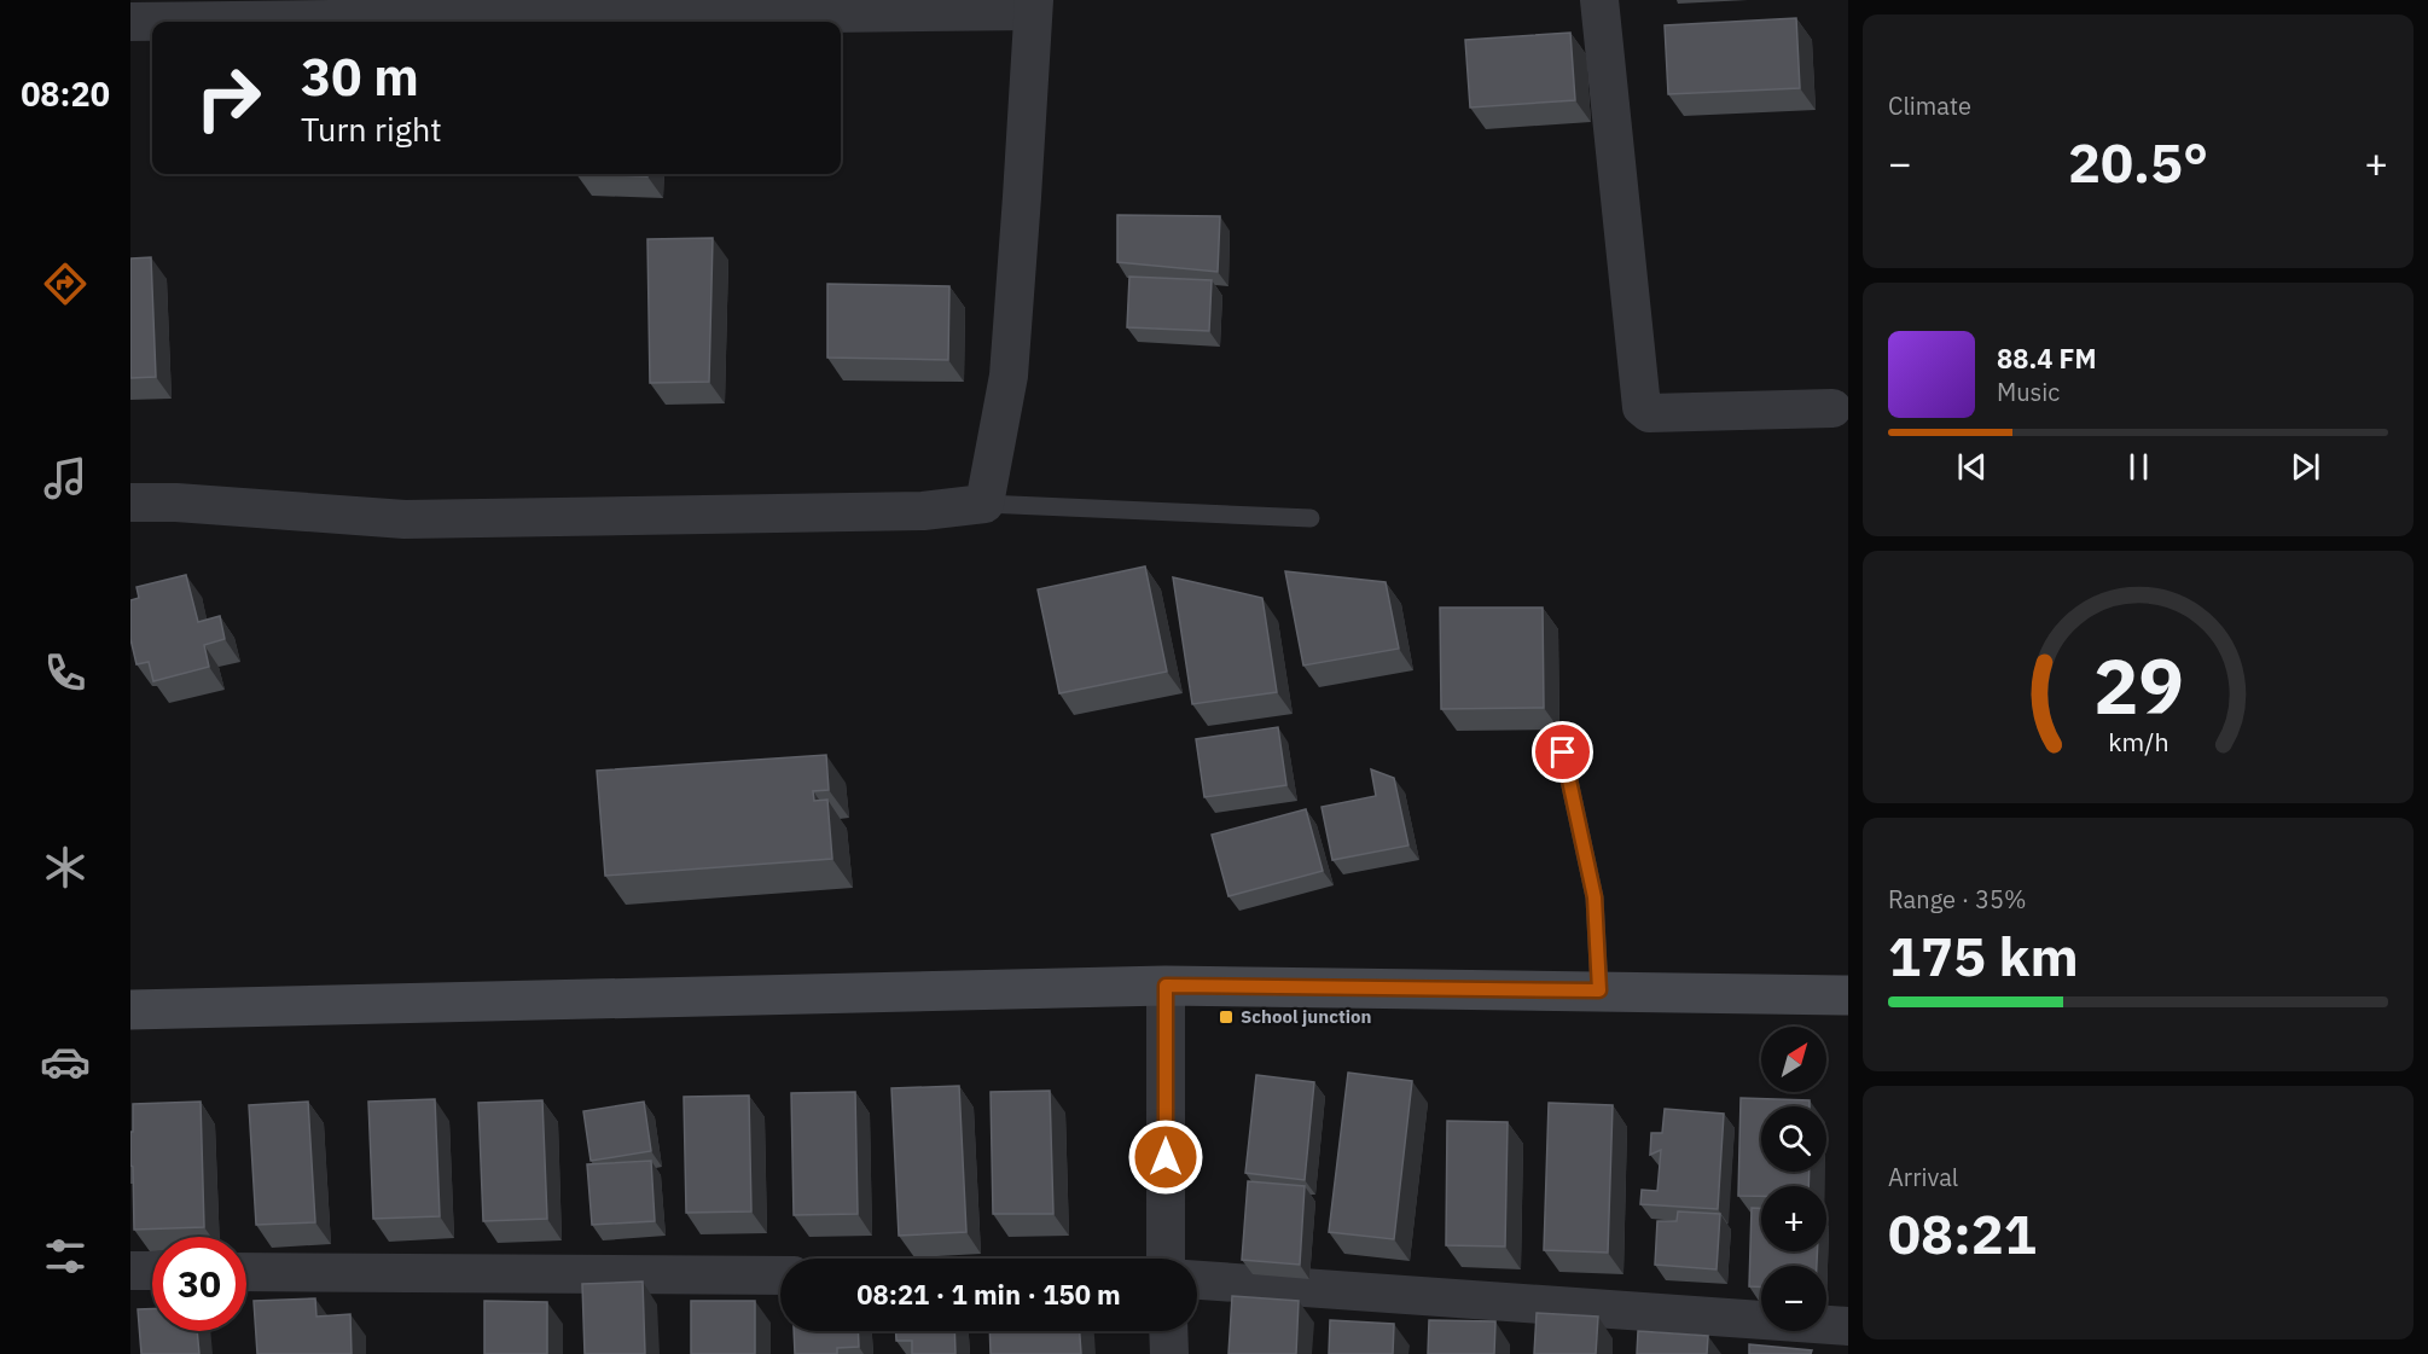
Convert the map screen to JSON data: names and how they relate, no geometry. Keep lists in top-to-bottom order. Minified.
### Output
{"places":{"transit":["School junction"]},"north":"top right","page":{"tabs":"08:20","tile":["Climate",["Range · 35%","175 km"],["Arrival","08:21"]],"turn":["30 m","Turn right"],"heat":["−","20.5°","+"],"song":["88.4 FM","Music"],"map_buttons":["+","−"],"limit":"30","trip":"08:21 · 1 min · 150 m","gauge":["29","km/h"]}}
